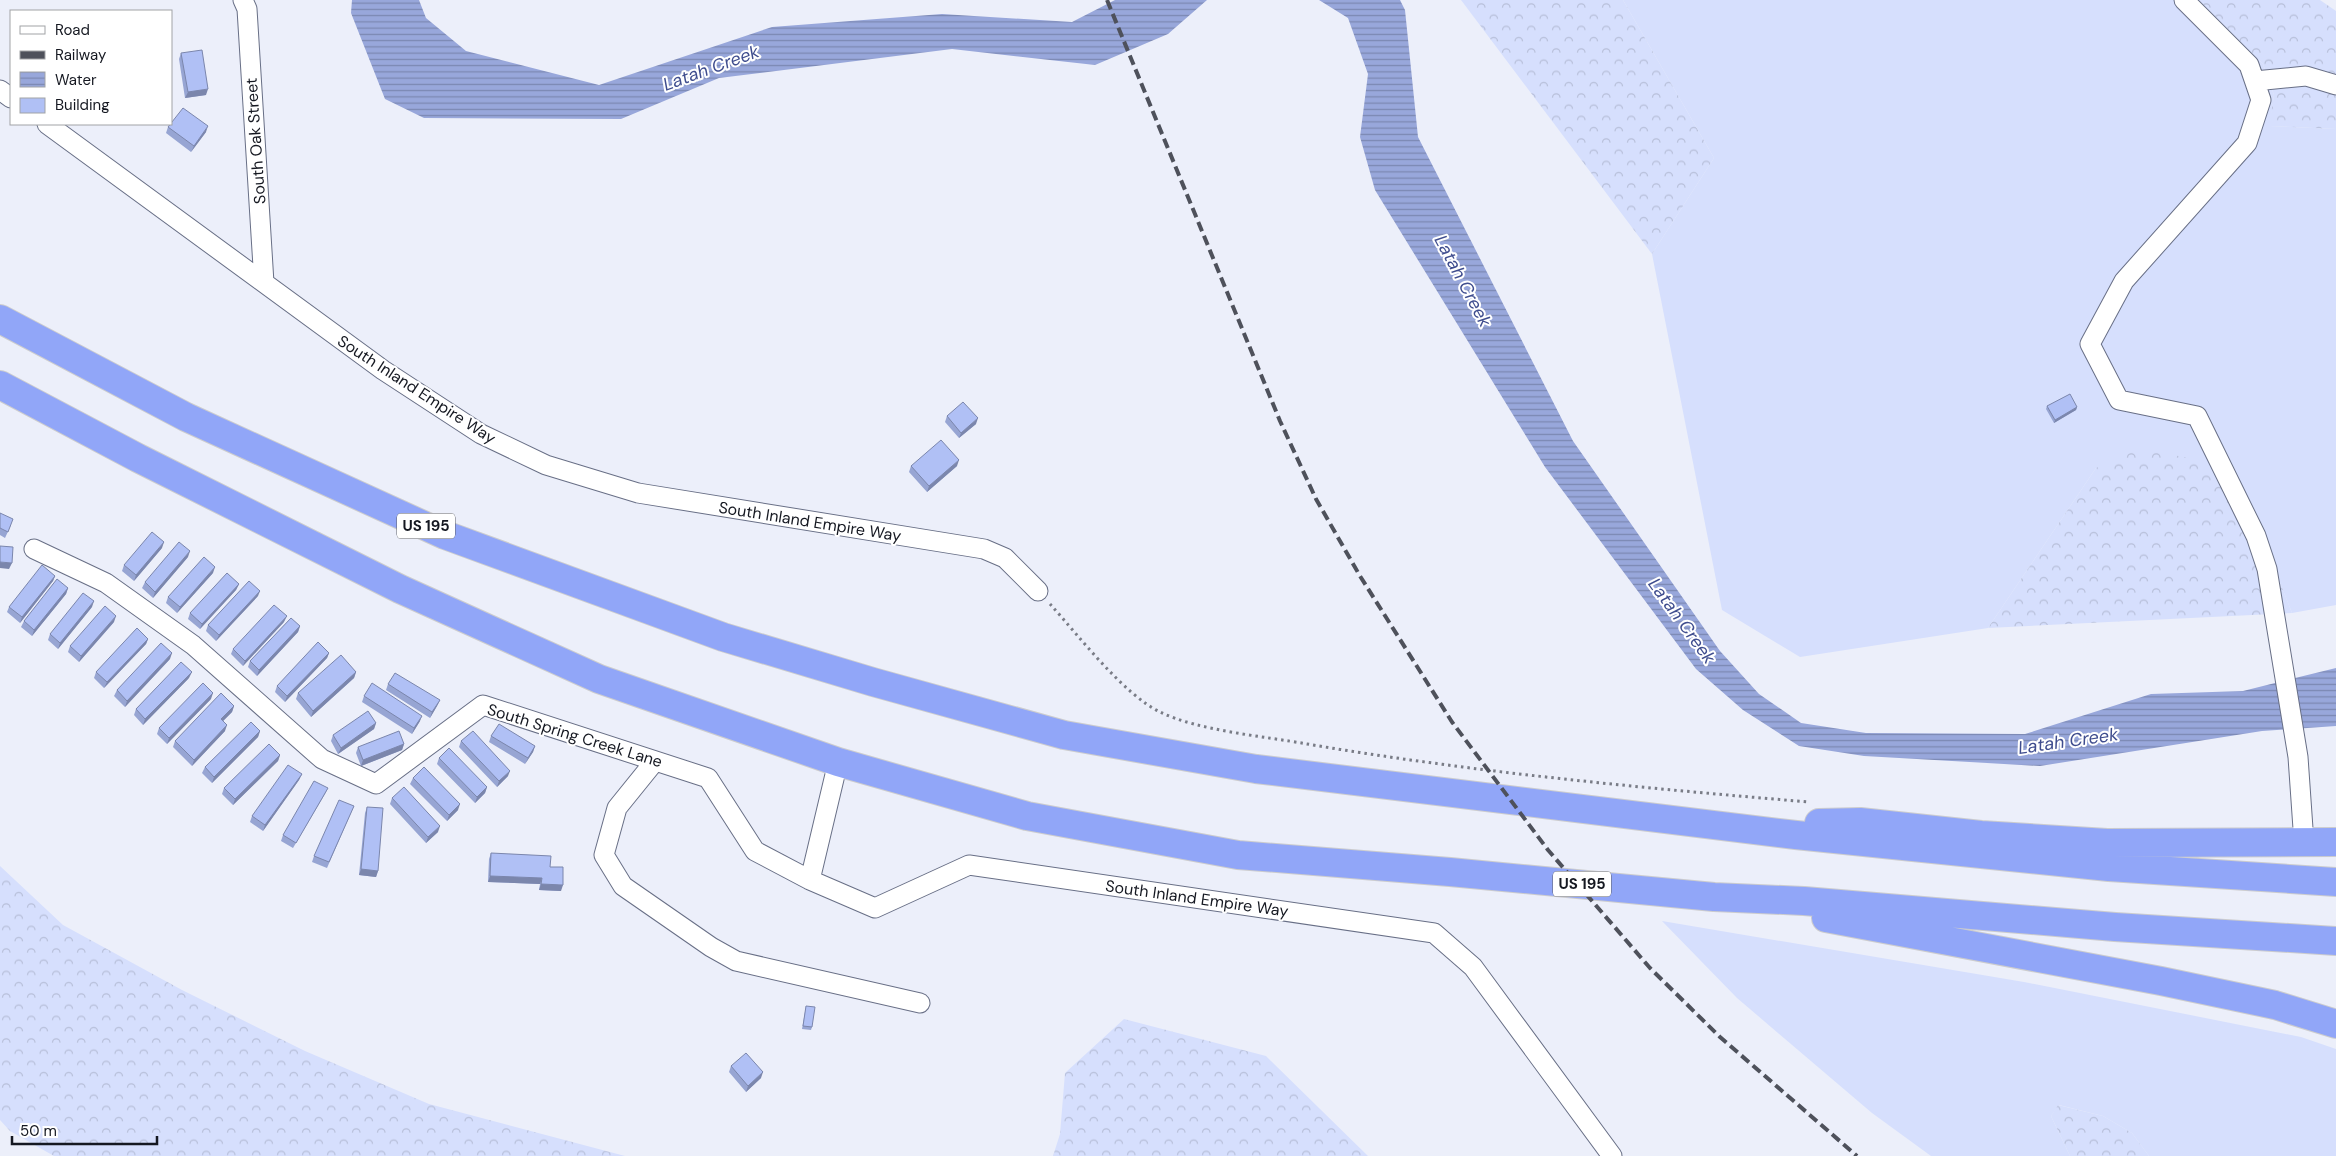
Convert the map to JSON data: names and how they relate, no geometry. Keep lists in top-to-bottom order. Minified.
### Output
{"streets":{"highway":["US 195"],"street":["South Oak Street","South Inland Empire Way","South Spring Creek Lane"]},"crossings":[["South Oak Street","South Inland Empire Way"],["South Inland Empire Way","South Spring Creek Lane"]],"water":["Latah Creek"],"legend":["Road","Railway","Water","Building"],"scale_bar":"50 m"}
